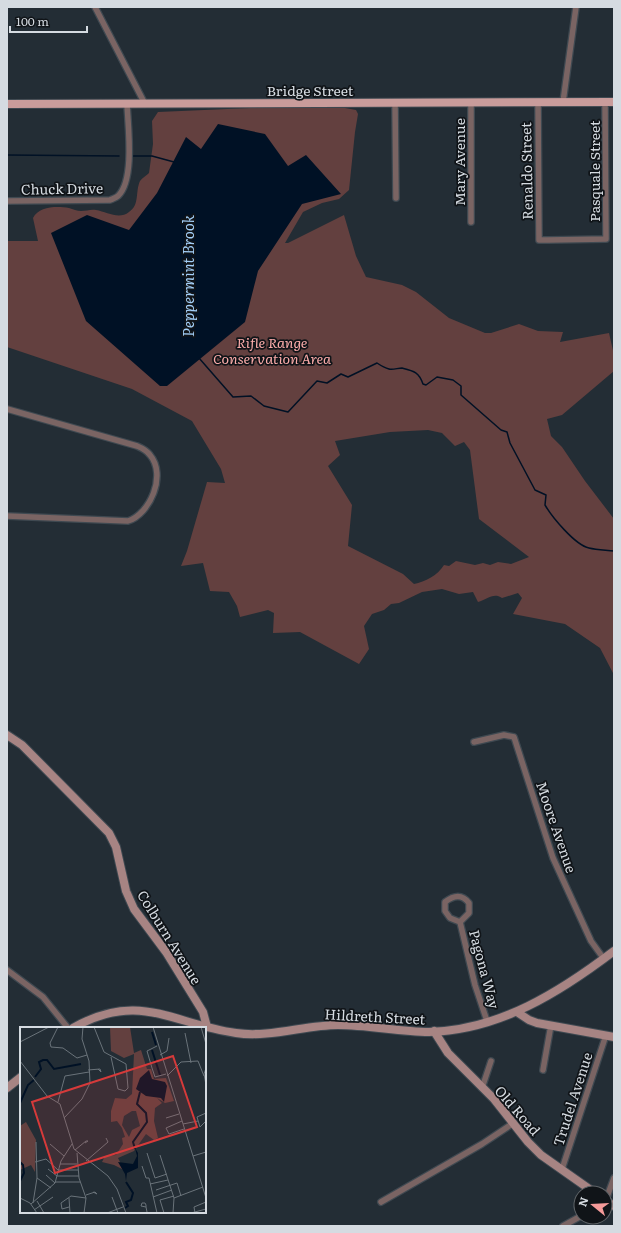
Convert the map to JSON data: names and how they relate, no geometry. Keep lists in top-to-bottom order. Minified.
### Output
{"streets":{"main road":["Bridge Street"],"street":["Mary Avenue","Renaldo Street","Pasquale Street","Chuck Drive","Moore Avenue","Colburn Avenue","Pagona Way","Hildreth Street","Trudel Avenue","Old Road"]},"crossings":[["Bridge Street","Mary Avenue"],["Bridge Street","Renaldo Street"],["Bridge Street","Pasquale Street"],["Bridge Street","Chuck Drive"],["Renaldo Street","Pasquale Street"],["Moore Avenue","Hildreth Street"],["Colburn Avenue","Hildreth Street"],["Pagona Way","Hildreth Street"],["Hildreth Street","Old Road"],["Trudel Avenue","Old Road"]],"water":["Peppermint Brook"],"parks":["Rifle Range Conservation Area"],"scale_bar":"100 m","north":"left"}
